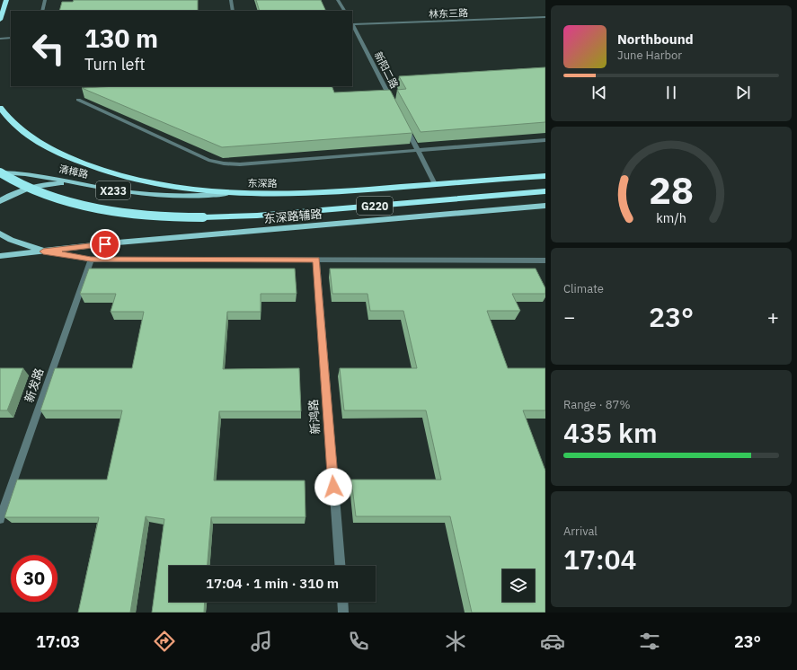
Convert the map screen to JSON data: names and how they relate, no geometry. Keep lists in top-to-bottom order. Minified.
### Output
{"streets":{"highway":["东深路","G220"],"main road":["清樟路","X233","东深路辅路"],"street":["林东三路","新阳二路","新发路","新鸿路"]},"crossings":[["清樟路","东深路"],["清樟路","G220"]],"page":{"turn":["130 m","Turn left"],"song":["Northbound","June Harbor"],"tile":["Climate",["Range · 87%","435 km"],["Arrival","17:04"]],"heat":["−","23°","+"],"limit":"30","trip":"17:04 · 1 min · 310 m","tabs":["17:03","23°"],"gauge":["28","km/h"]}}
